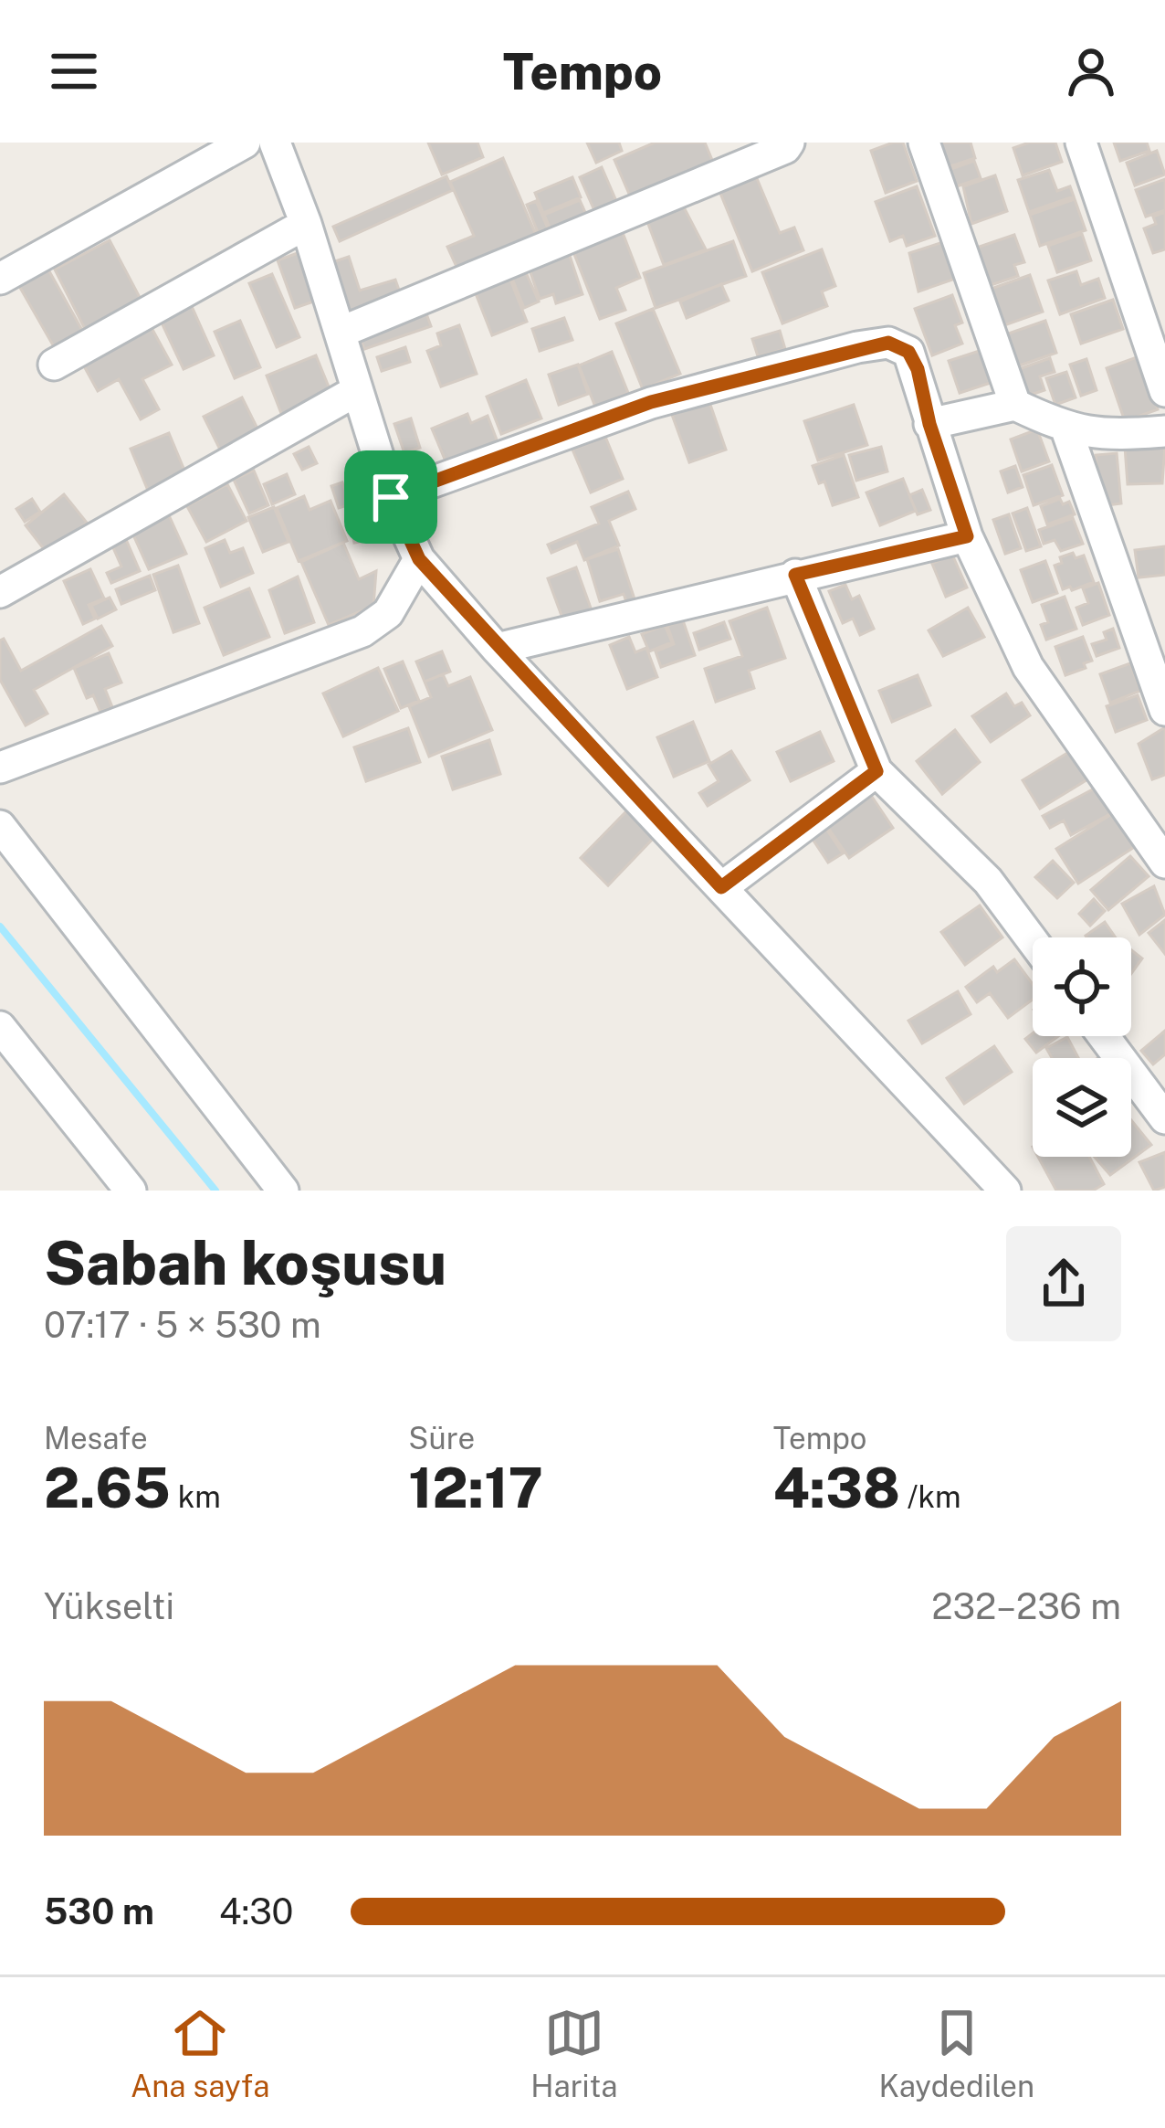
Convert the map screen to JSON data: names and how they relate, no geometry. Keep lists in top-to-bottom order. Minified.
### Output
{"page":{"header":"Tempo","heading":["Sabah koşusu","07:17 · 5 × 530 m"],"stats":[["Mesafe","2.65 km"],["Süre","12:17"],["Tempo","4:38 /km"]],"chart":["Yükselti","232–236 m"],"list":[{"name":"530 m","note":"4:30"}],"tabs":["Ana sayfa","Harita","Kaydedilen"]}}
